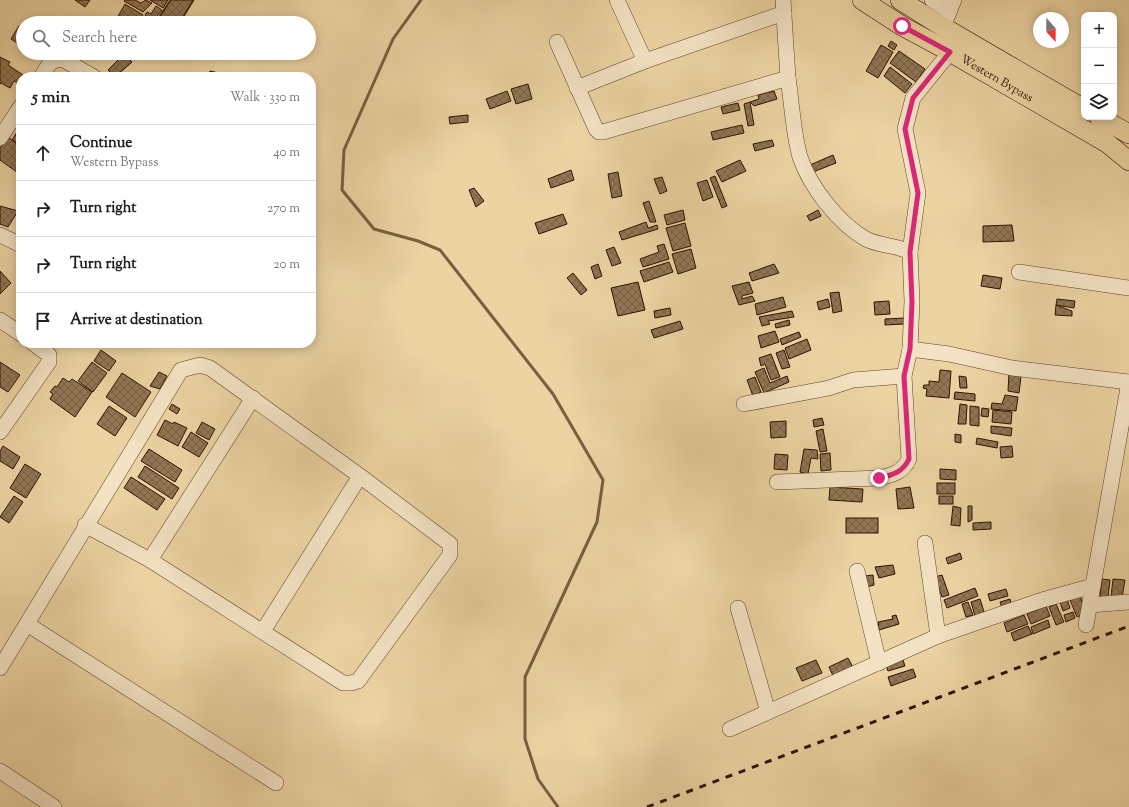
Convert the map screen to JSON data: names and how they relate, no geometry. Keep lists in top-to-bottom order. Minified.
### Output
{"streets":{"main road":["Western Bypass"]},"north":"bottom","page":{"map_buttons":["+","−"],"search":"Search here","heading":["5 min","Walk · 330 m"],"list":[["Continue","Western Bypass","40 m"],["Turn right","270 m"],["Turn right","20 m"],"Arrive at destination"]}}
